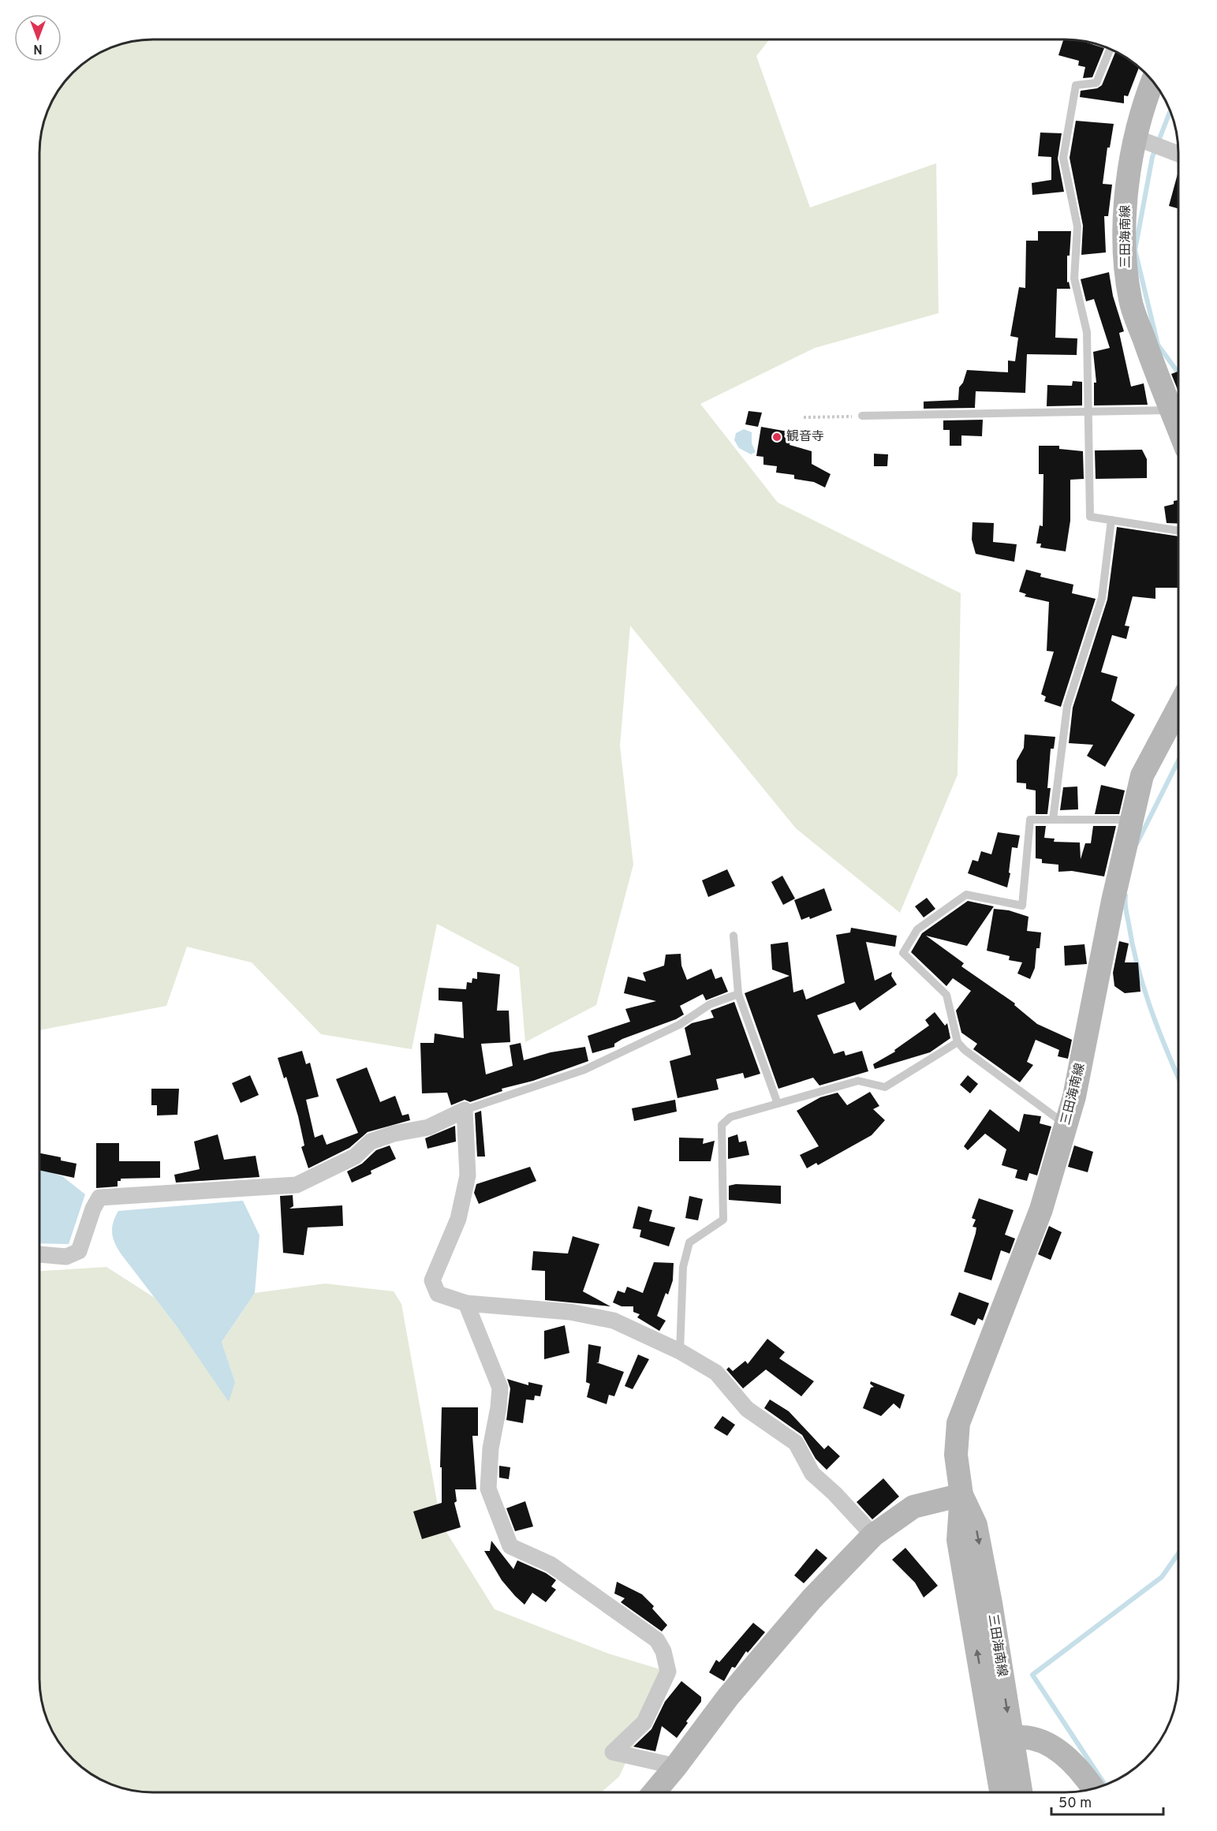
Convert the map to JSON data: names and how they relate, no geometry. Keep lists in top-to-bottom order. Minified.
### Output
{"streets":{"main road":["三田海南線"]},"places":["観音寺"],"scale_bar":"50 m","north":"bottom"}
